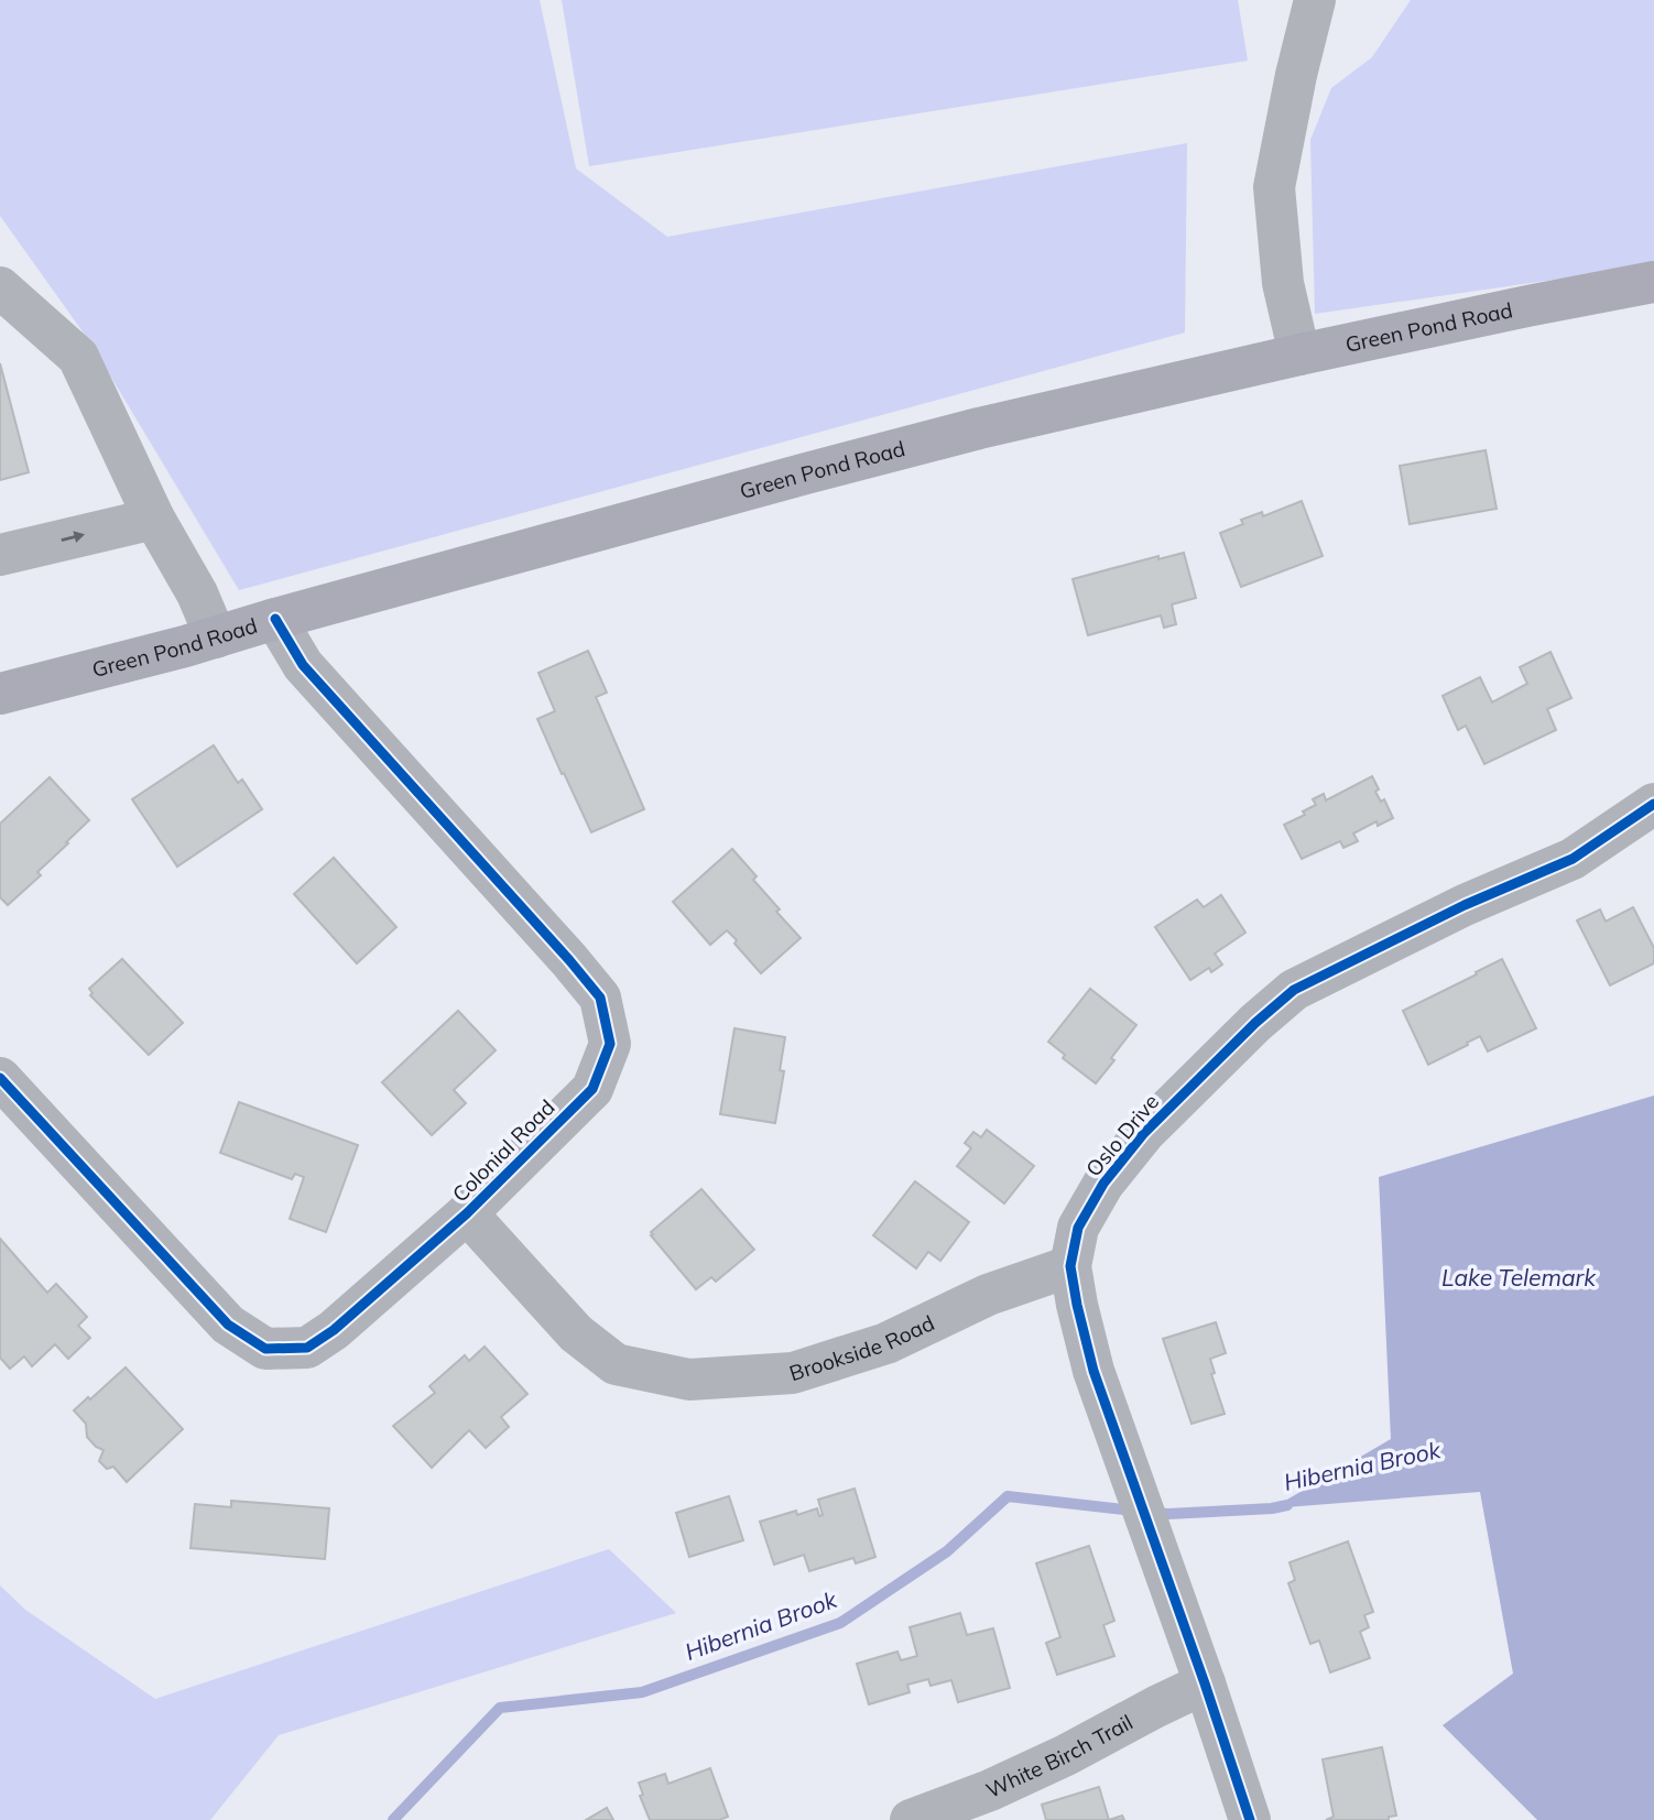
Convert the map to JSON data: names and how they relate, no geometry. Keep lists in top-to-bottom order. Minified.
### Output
{"streets":{"main road":["Green Pond Road"],"street":["Oslo Drive","Colonial Road","Brookside Road","White Birch Trail"]},"crossings":[["Green Pond Road","Colonial Road"],["Oslo Drive","Brookside Road"],["Oslo Drive","White Birch Trail"],["Colonial Road","Brookside Road"]],"water":["Lake Telemark","Hibernia Brook"]}
